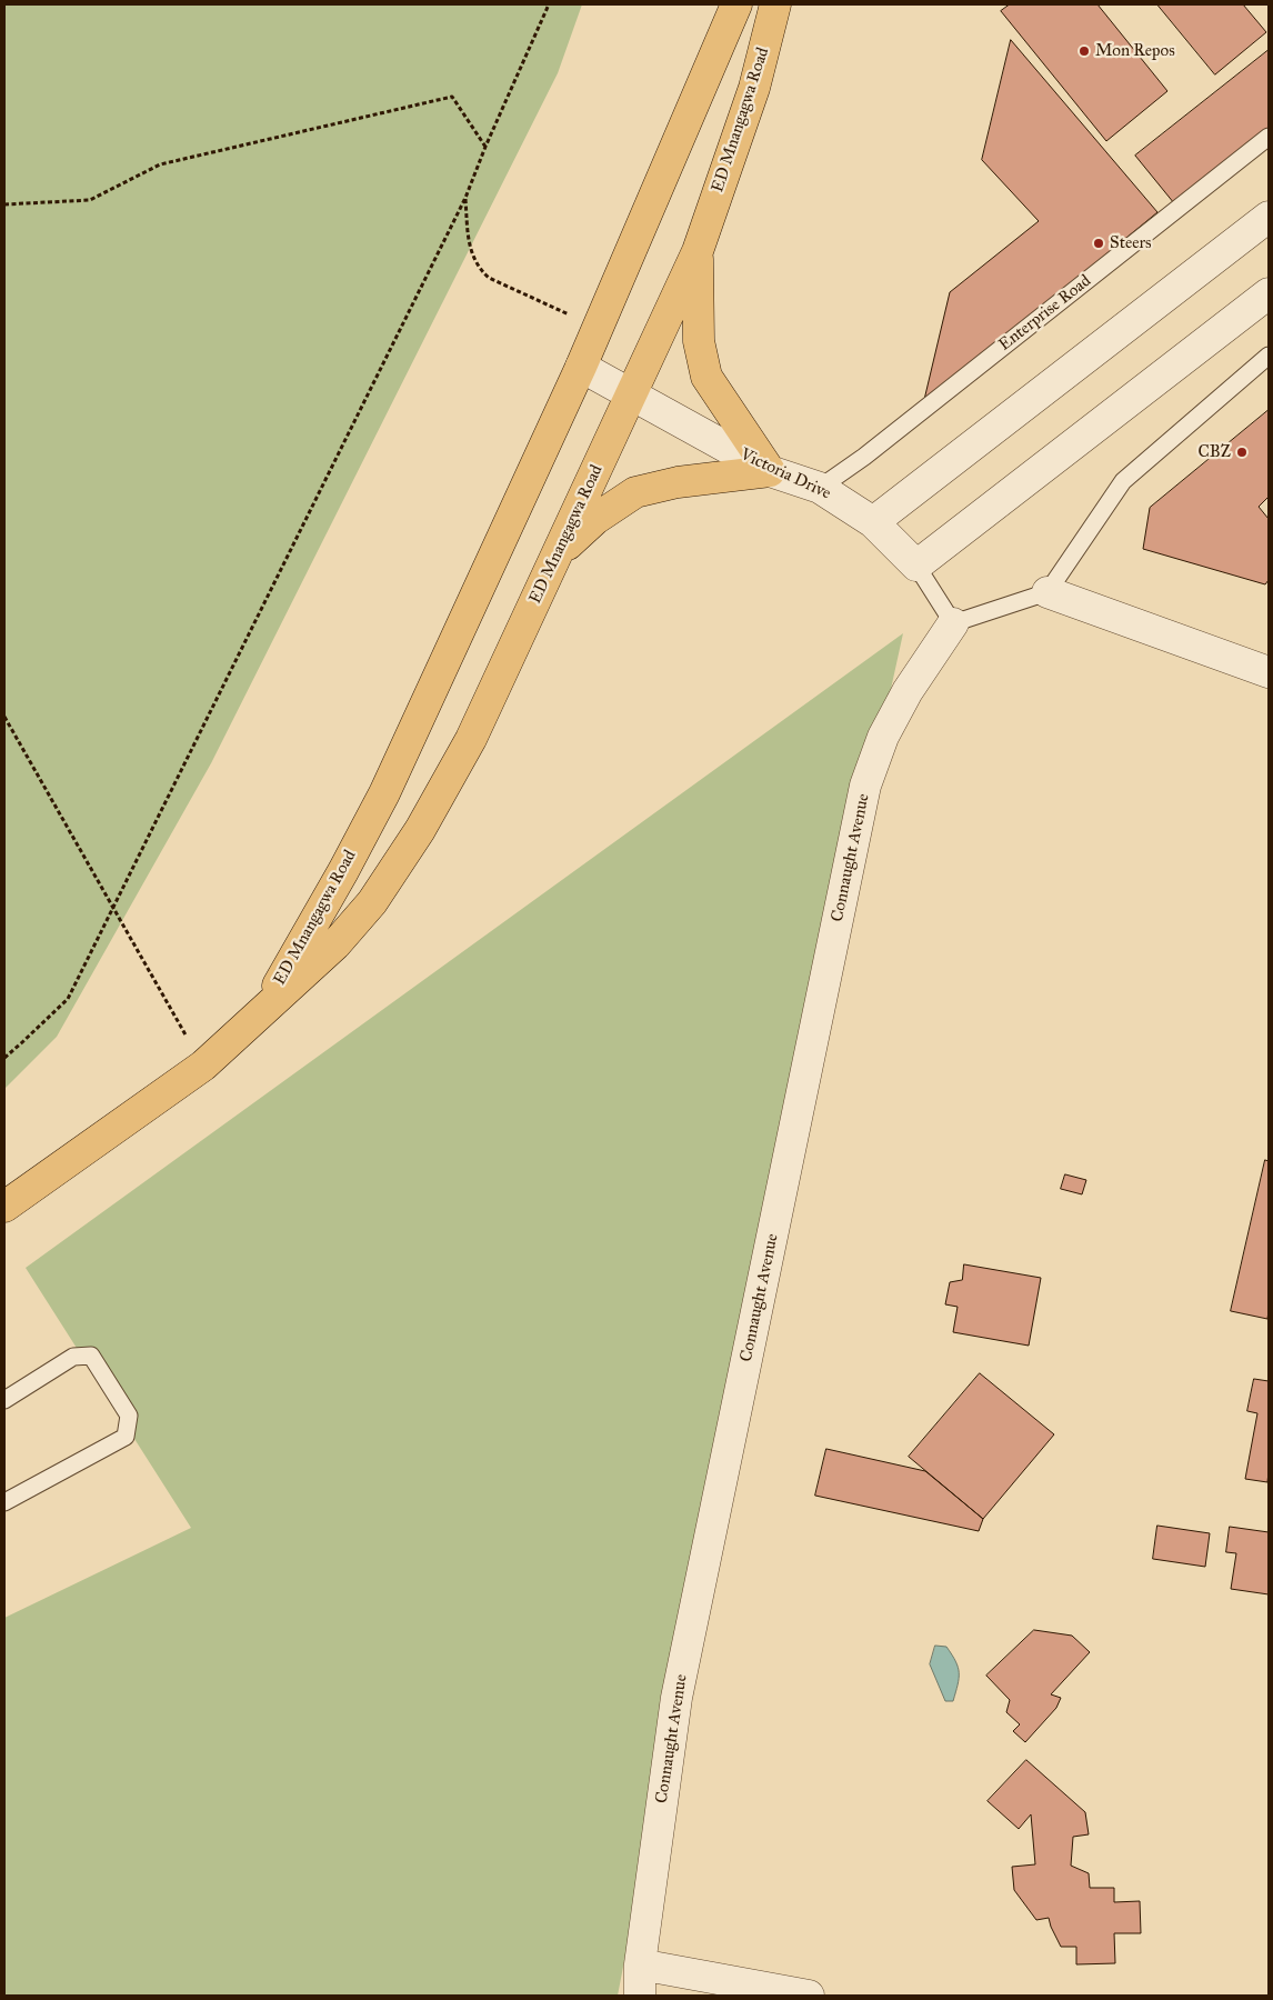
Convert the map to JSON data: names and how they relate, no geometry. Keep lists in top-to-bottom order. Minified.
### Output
{"streets":{"highway":["ED Mnangagwa Road"],"street":["Victoria Drive","Connaught Avenue"],"lane":["Enterprise Road"]},"crossings":[["ED Mnangagwa Road","Victoria Drive"],["Enterprise Road","Victoria Drive"],["Victoria Drive","Connaught Avenue"]],"places":["Mon Repos","Steers","CBZ"]}
